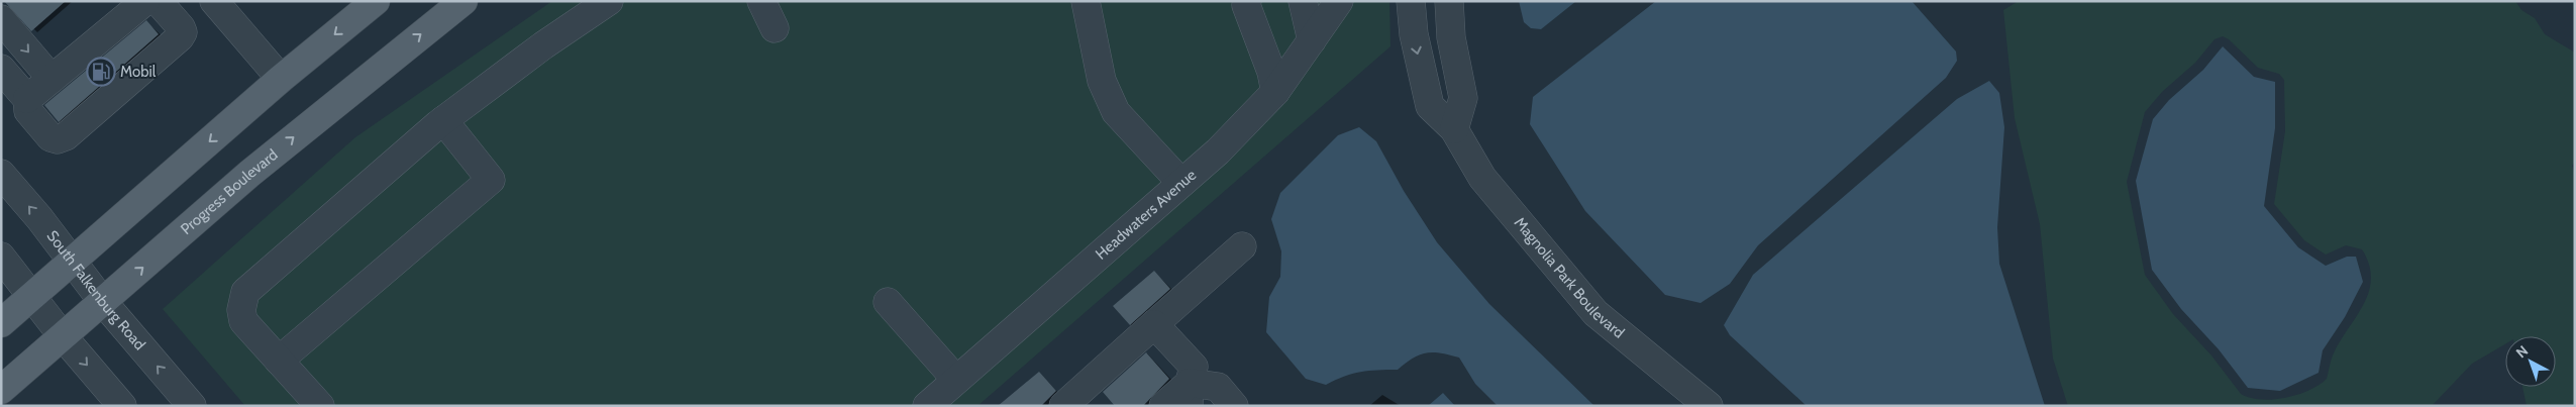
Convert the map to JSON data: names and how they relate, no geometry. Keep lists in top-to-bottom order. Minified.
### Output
{"streets":{"main road":["Progress Boulevard"],"street":["Headwaters Avenue","Magnolia Park Boulevard","South Falkenburg Road"]},"crossings":[["Progress Boulevard","South Falkenburg Road"]],"places":{"fuel station":["Mobil"]},"north":"top left"}
